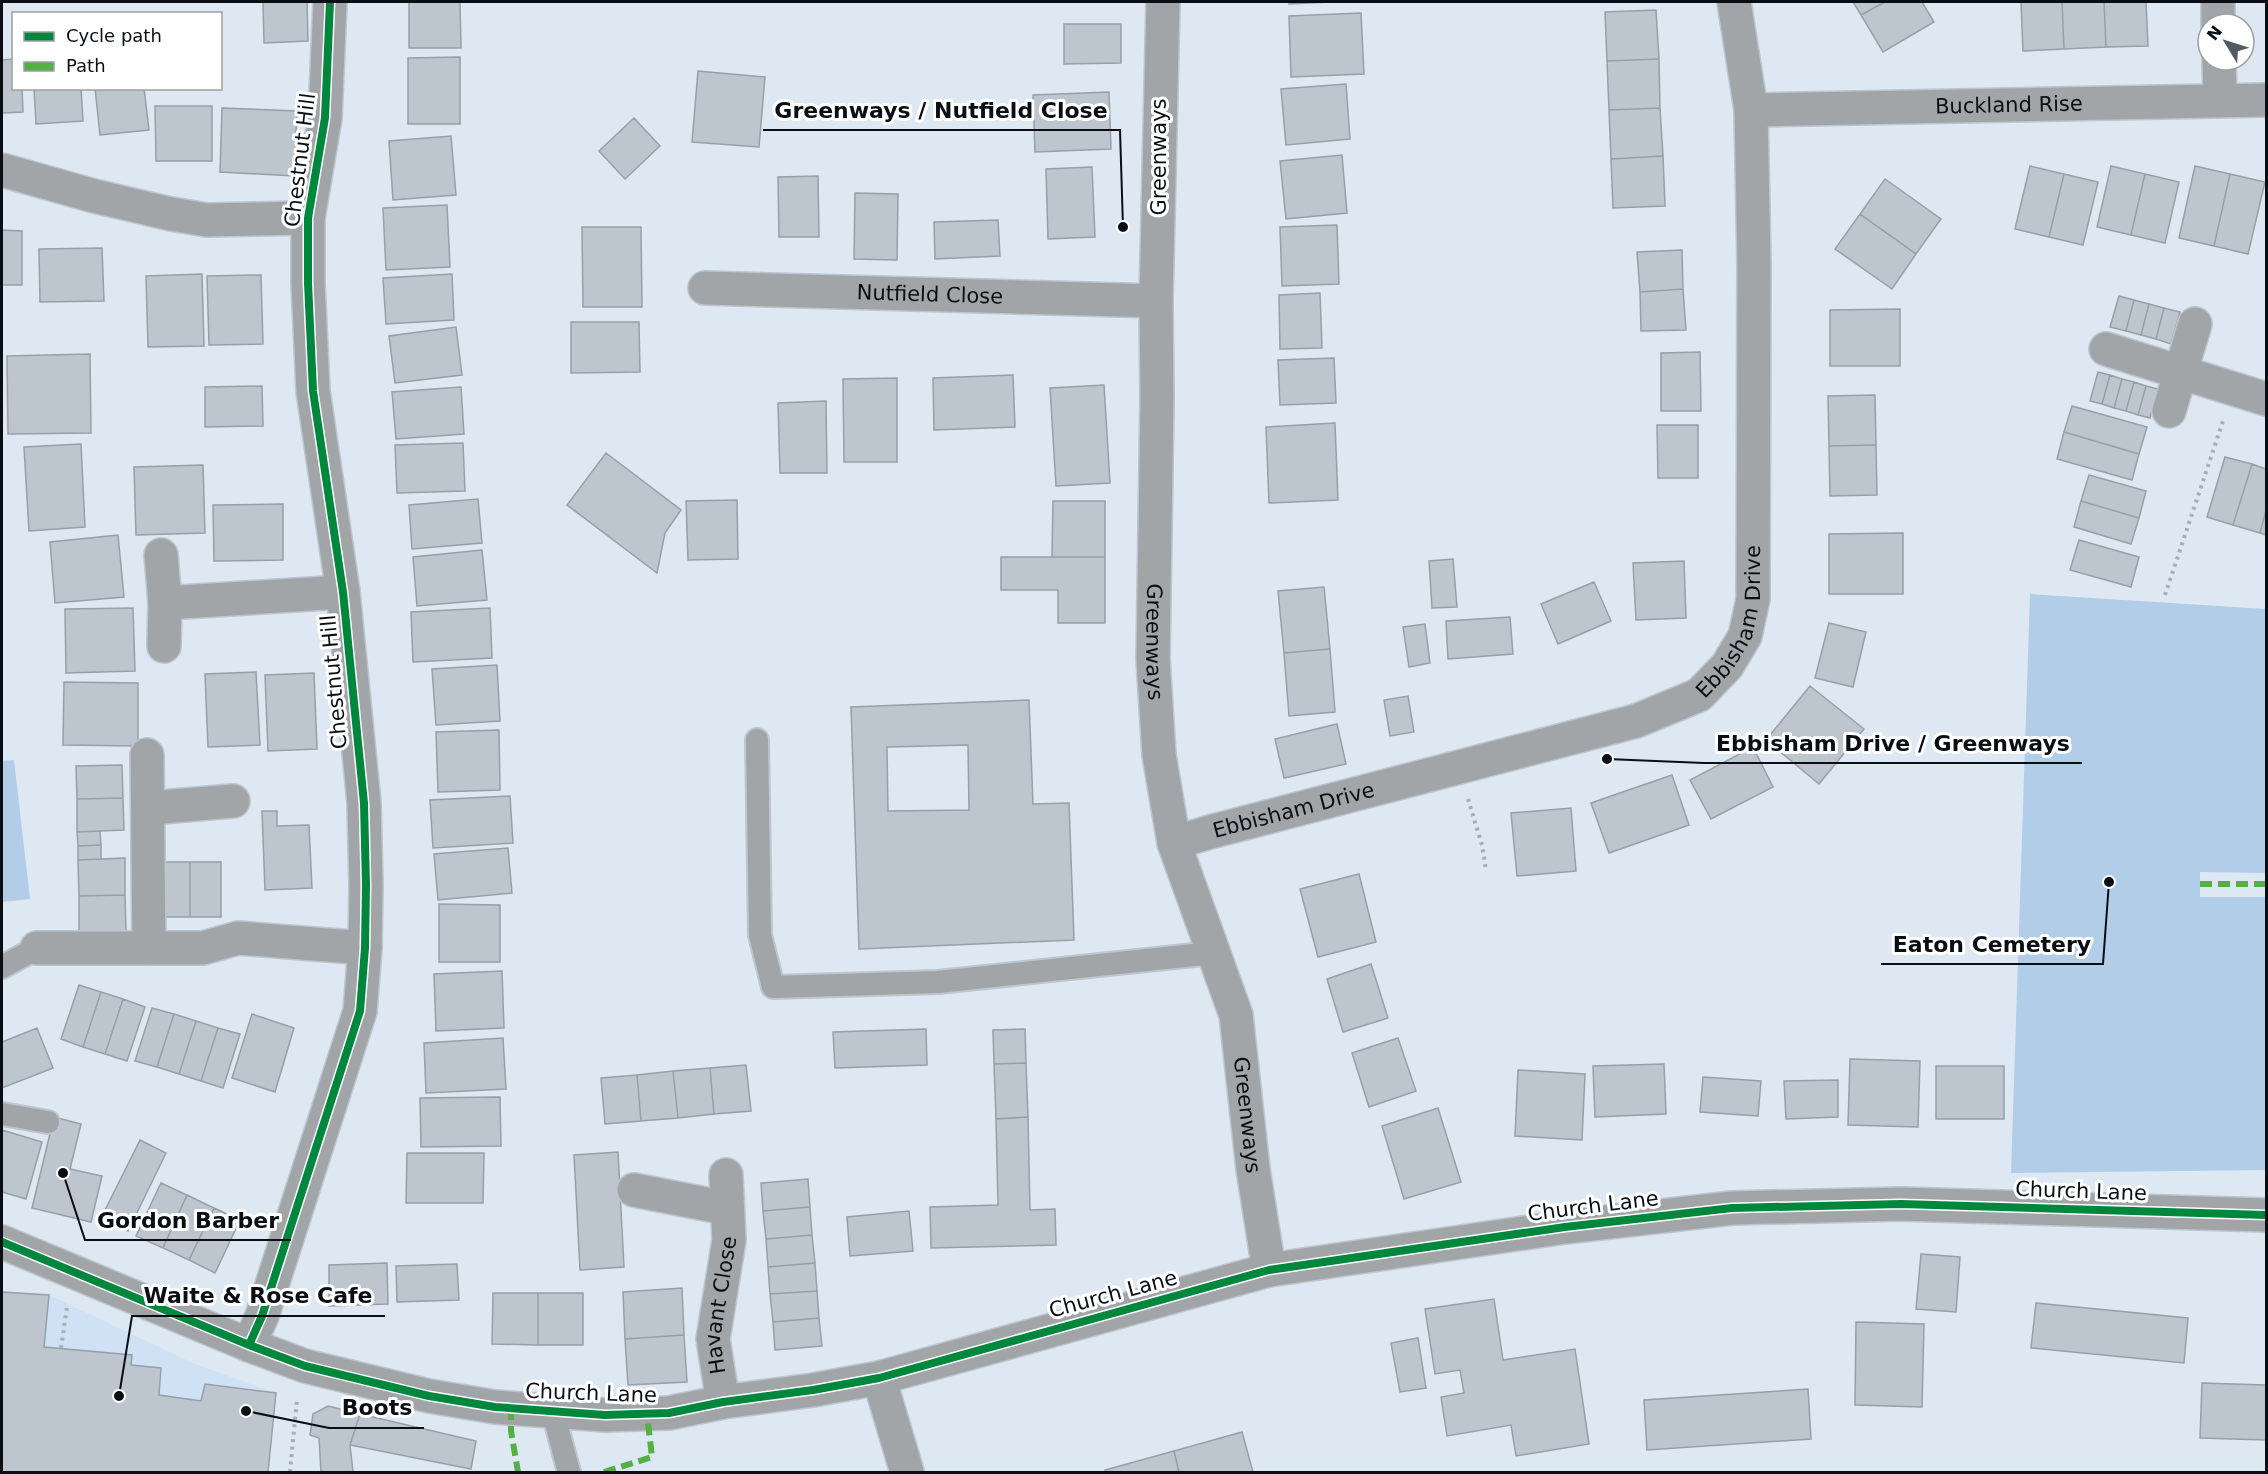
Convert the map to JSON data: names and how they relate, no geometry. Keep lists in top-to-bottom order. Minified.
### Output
{"streets":{"street":["Buckland Rise","Greenways","Chestnut Hill","Nutfield Close","Ebbisham Drive","Church Lane","Havant Close"]},"crossings":[["Buckland Rise","Ebbisham Drive"],["Greenways","Nutfield Close"],["Greenways","Ebbisham Drive"],["Greenways","Church Lane"],["Chestnut Hill","Church Lane"],["Church Lane","Havant Close"]],"places":["Greenways / Nutfield Close","Ebbisham Drive / Greenways","Eaton Cemetery","Gordon Barber","Waite & Rose Cafe","Boots"],"legend":["Cycle path","Path"],"north":"top left"}
